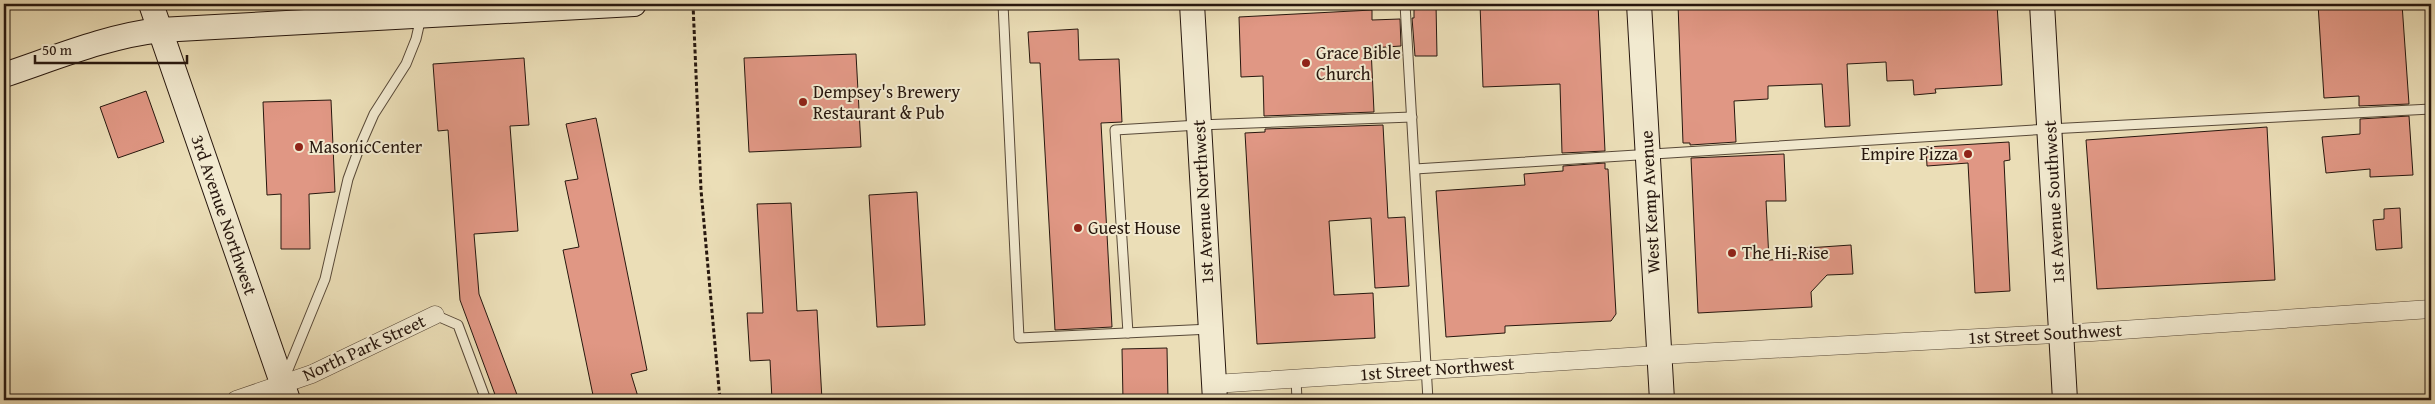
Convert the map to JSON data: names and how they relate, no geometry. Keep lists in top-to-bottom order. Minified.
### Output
{"streets":{"street":["1st Avenue Northwest","West Kemp Avenue","1st Avenue Southwest","3rd Avenue Northwest","1st Street Southwest","North Park Street","1st Street Northwest"]},"crossings":[["1st Avenue Northwest","1st Street Northwest"],["West Kemp Avenue","1st Street Southwest"],["West Kemp Avenue","1st Street Northwest"],["1st Avenue Southwest","1st Street Southwest"],["3rd Avenue Northwest","North Park Street"],["1st Street Southwest","1st Street Northwest"]],"places":["Grace Bible Church","Dempsey's Brewery Restaurant & Pub","MasonicCenter","Empire Pizza","Guest House","The Hi-Rise"],"scale_bar":"50 m"}
